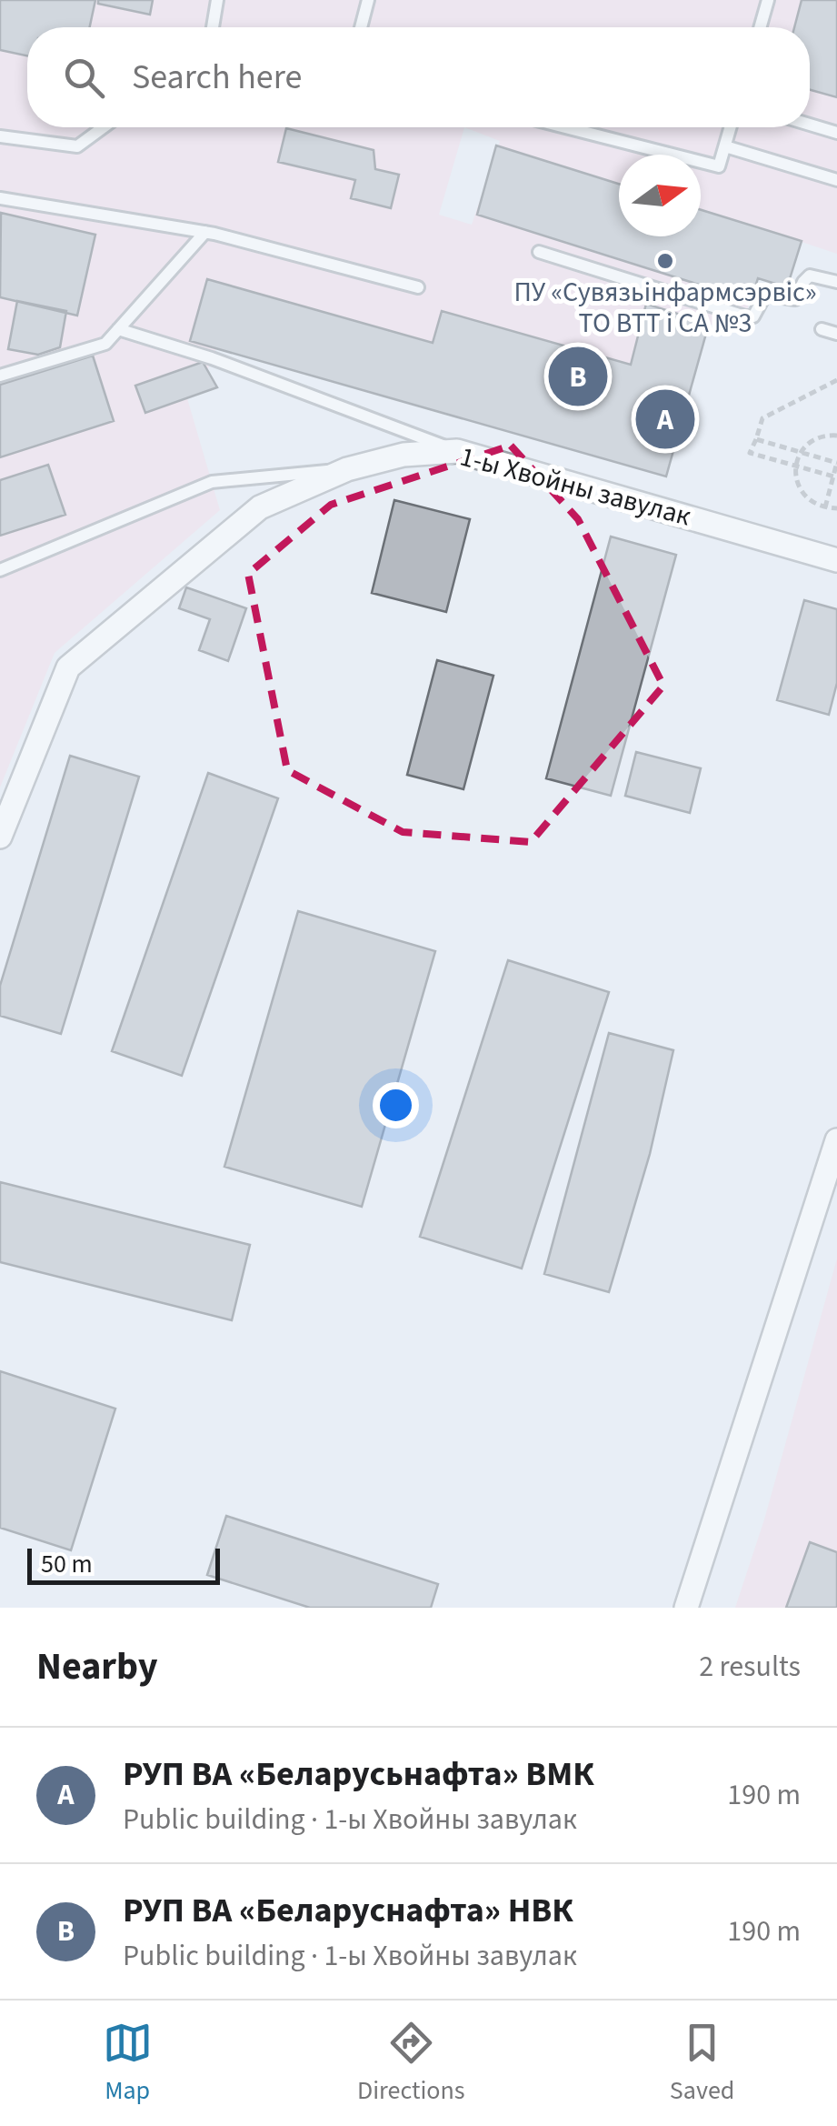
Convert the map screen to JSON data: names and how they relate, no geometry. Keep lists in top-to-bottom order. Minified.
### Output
{"streets":{"street":["1-ы Хвойны завулак"]},"places":["ПУ «Сувязьінфармсэрвіс» ТО ВТТ і СА №3"],"scale_bar":"50 m","north":"right","page":{"search":"Search here","pins":["B","A"],"scale":"50 m","heading":["Nearby","2 results"],"list":[{"mark":"A","name":"РУП ВА «Беларусьнафта» ВМК","note":"Public building · 1-ы Хвойны завулак","value":"190 m"},{"mark":"B","name":"РУП ВА «Беларуснафта» НВК","note":"Public building · 1-ы Хвойны завулак","value":"190 m"}],"nav":["Map","Directions","Saved"]}}
